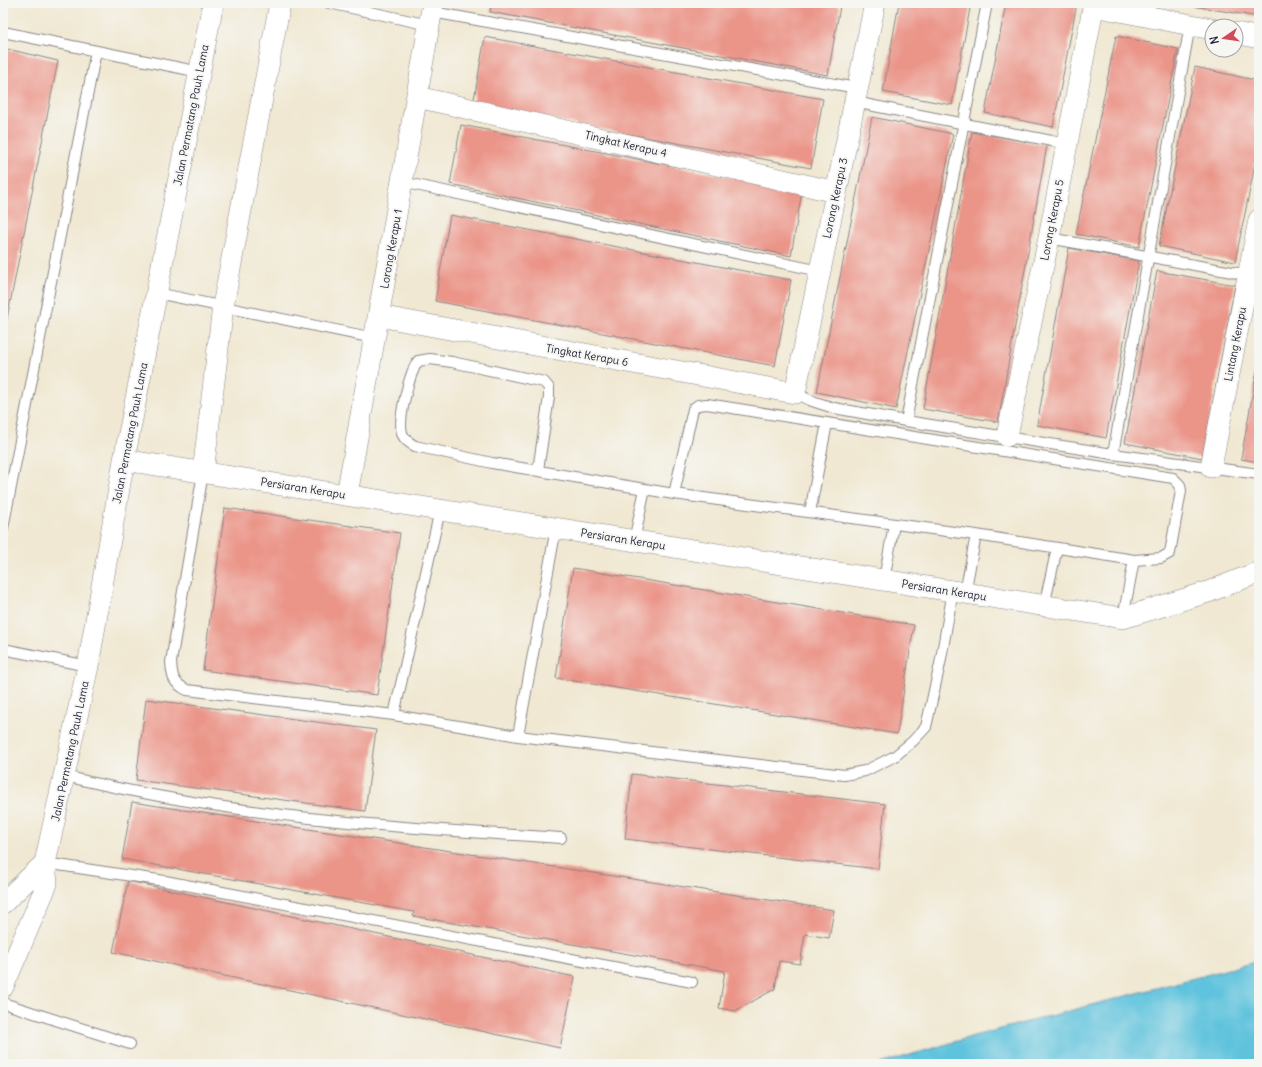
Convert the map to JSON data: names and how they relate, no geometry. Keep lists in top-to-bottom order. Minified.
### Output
{"streets":{"street":["Jalan Permatang Pauh Lama","Tingkat Kerapu 4","Lorong Kerapu 3","Lorong Kerapu 5","Lorong Kerapu 1","Lintang Kerapu","Tingkat Kerapu 6","Persiaran Kerapu"]},"crossings":[["Jalan Permatang Pauh Lama","Persiaran Kerapu"],["Tingkat Kerapu 4","Lorong Kerapu 3"],["Tingkat Kerapu 4","Lorong Kerapu 1"],["Lorong Kerapu 3","Tingkat Kerapu 6"],["Lorong Kerapu 1","Tingkat Kerapu 6"],["Lorong Kerapu 1","Persiaran Kerapu"]],"north":"left"}
